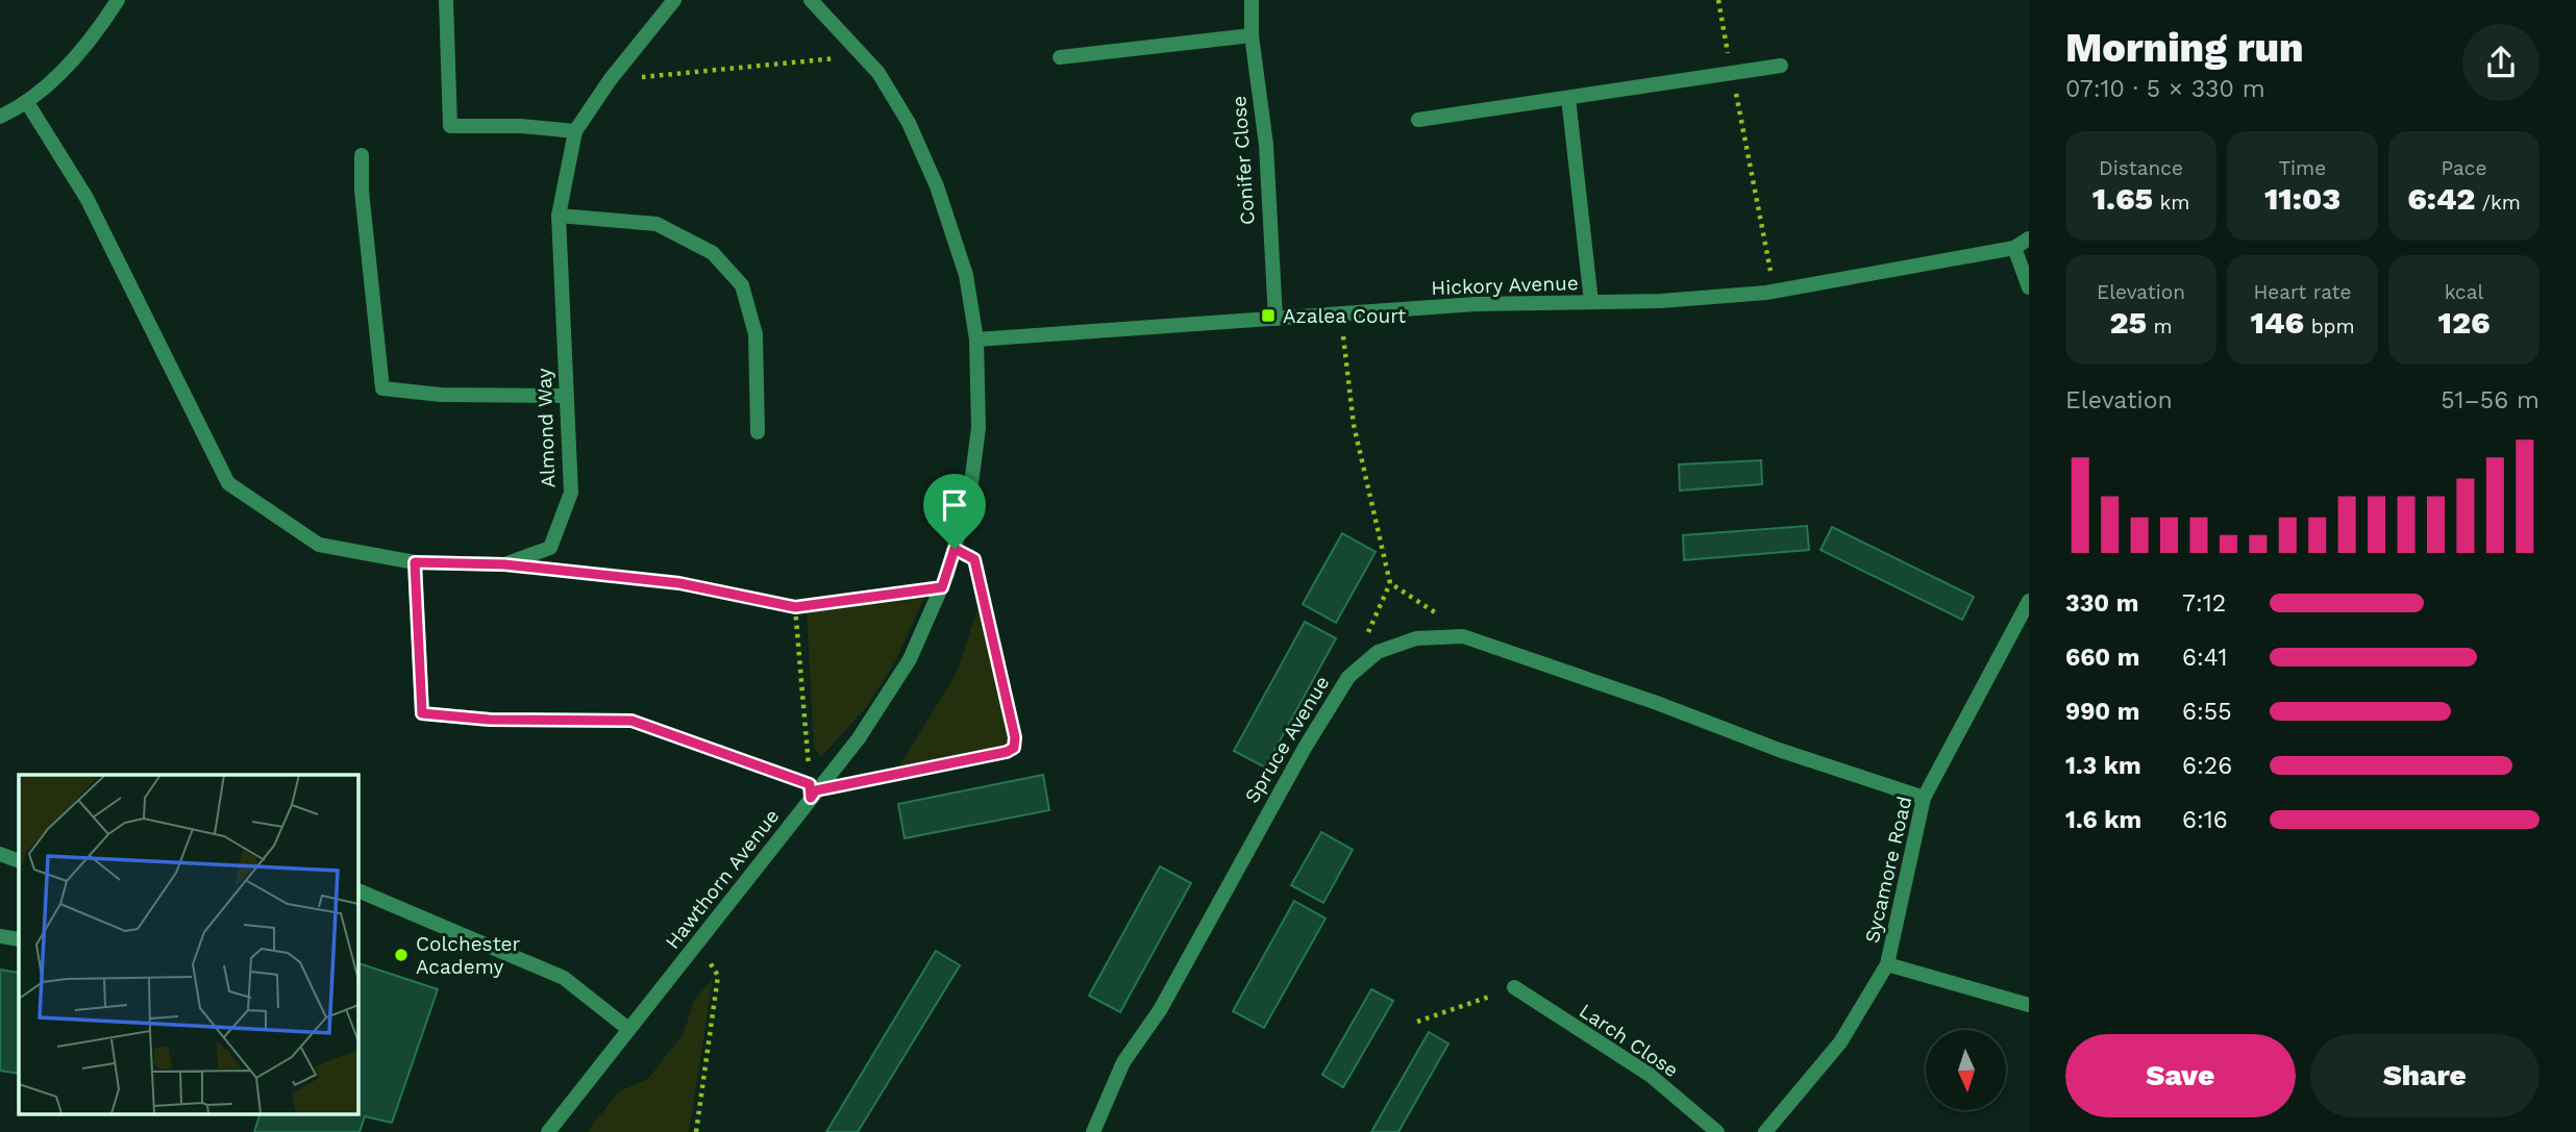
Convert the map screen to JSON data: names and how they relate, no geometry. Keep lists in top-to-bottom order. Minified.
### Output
{"streets":{"street":["Conifer Close","Hickory Avenue","Almond Way","Spruce Avenue","Sycamore Road","Hawthorn Avenue","Larch Close"]},"crossings":[["Conifer Close","Hickory Avenue"],["Hickory Avenue","Hawthorn Avenue"],["Spruce Avenue","Sycamore Road"]],"places":{"transit":["Azalea Court"],"other":["Colchester Academy"]},"north":"bottom","page":{"heading":["Morning run","07:10 · 5 × 330 m"],"stats":[["Distance","1.65 km"],["Time","11:03"],["Pace","6:42 /km"],["Elevation","25 m"],["Heart rate","146 bpm"],["kcal","126"]],"chart":["Elevation","51–56 m"],"list":[{"name":"330 m","note":"7:12"},{"name":"660 m","note":"6:41"},{"name":"990 m","note":"6:55"},{"name":"1.3 km","note":"6:26"},{"name":"1.6 km","note":"6:16"}],"buttons":["Save","Share"]}}
